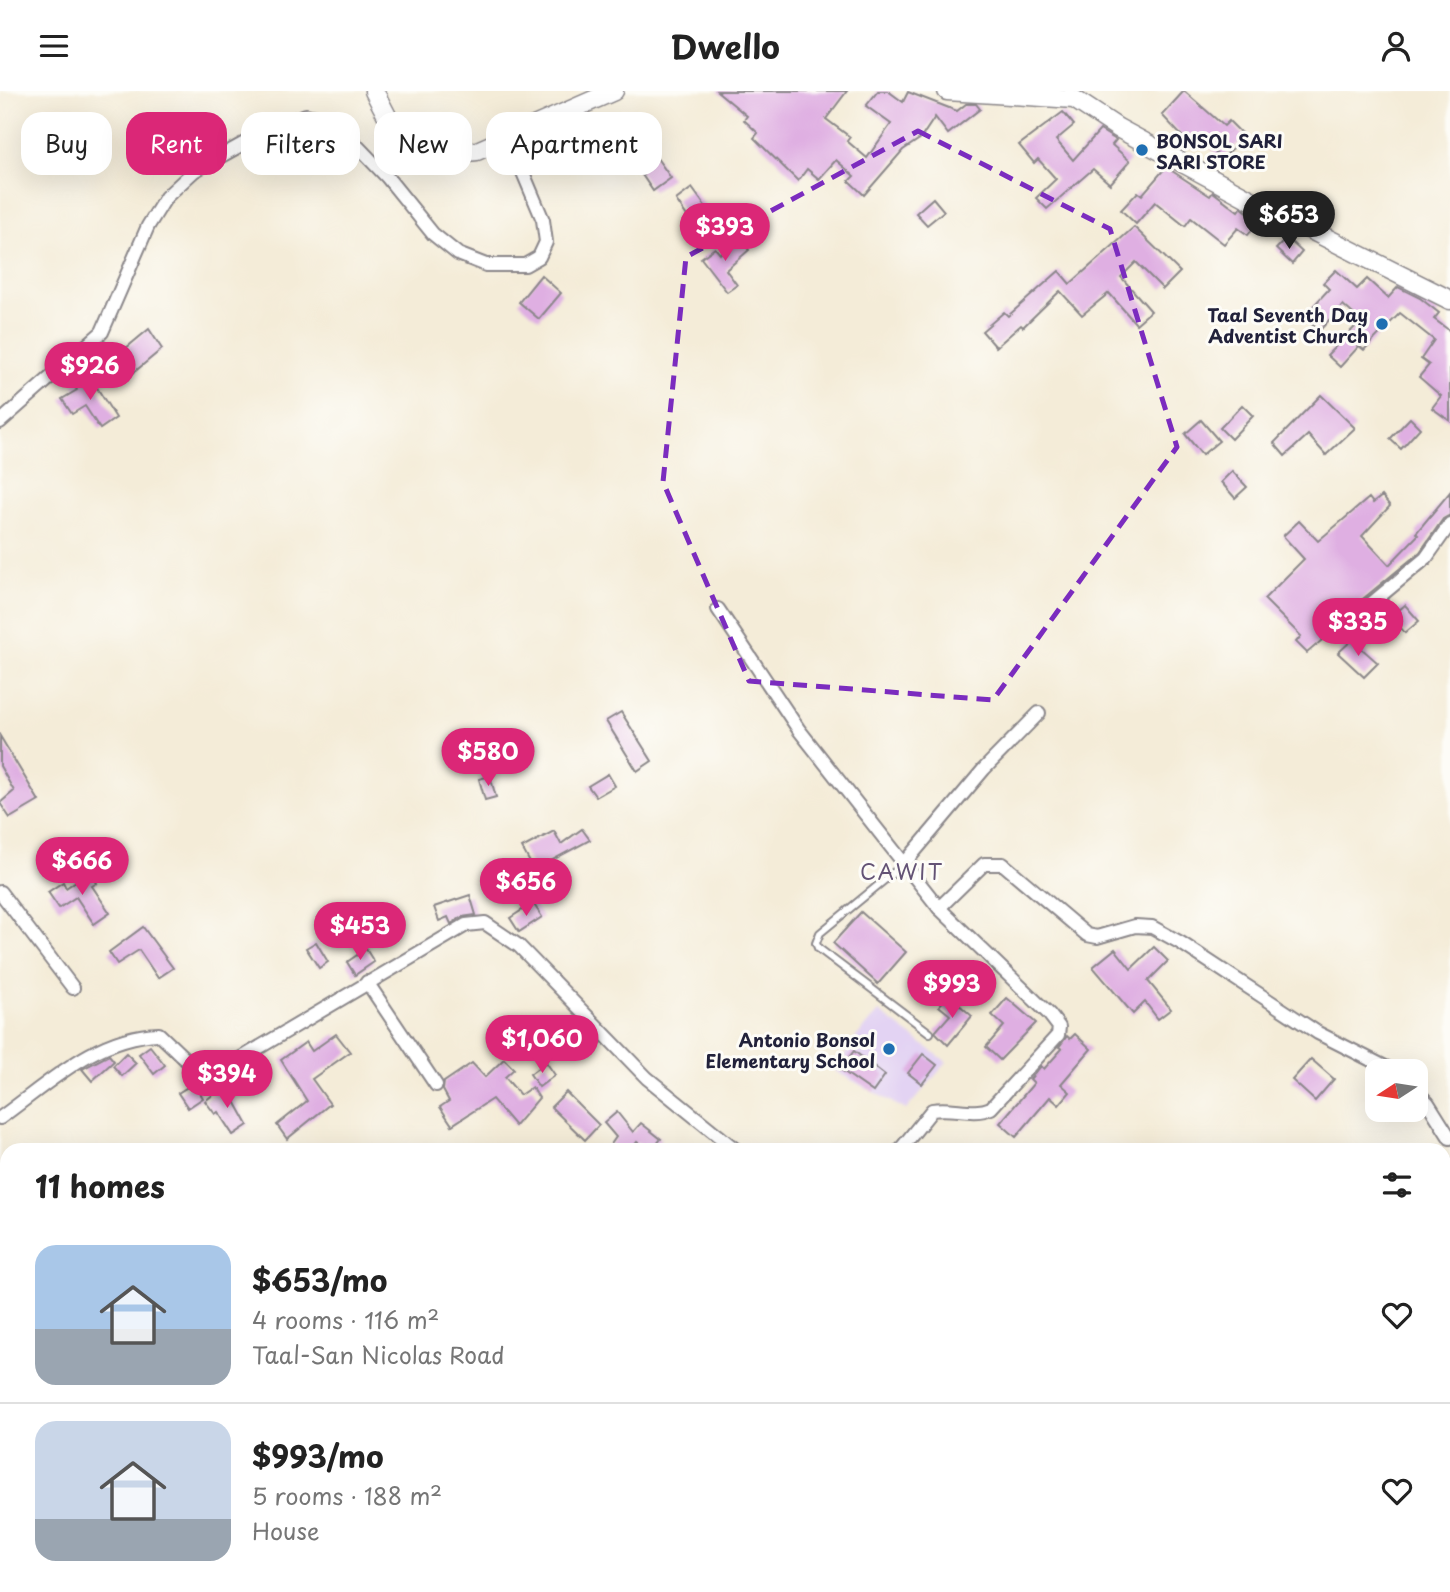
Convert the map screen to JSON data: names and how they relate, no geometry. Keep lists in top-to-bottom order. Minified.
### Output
{"districts":["CAWIT"],"places":["BONSOL SARI SARI STORE","Taal Seventh Day Adventist Church","Antonio Bonsol Elementary School"],"north":"left","page":{"header":"Dwello","chip":["Buy","Rent","Filters","New","Apartment"],"price":["$653","$393","$926","$335","$580","$666","$656","$453","$993","$1,060","$394"],"heading":"11 homes","list":[{"name":"$653/mo","note":"4 rooms · 116 m² · Taal-San Nicolas Road"},{"name":"$993/mo","note":"5 rooms · 188 m² · House"}]}}
